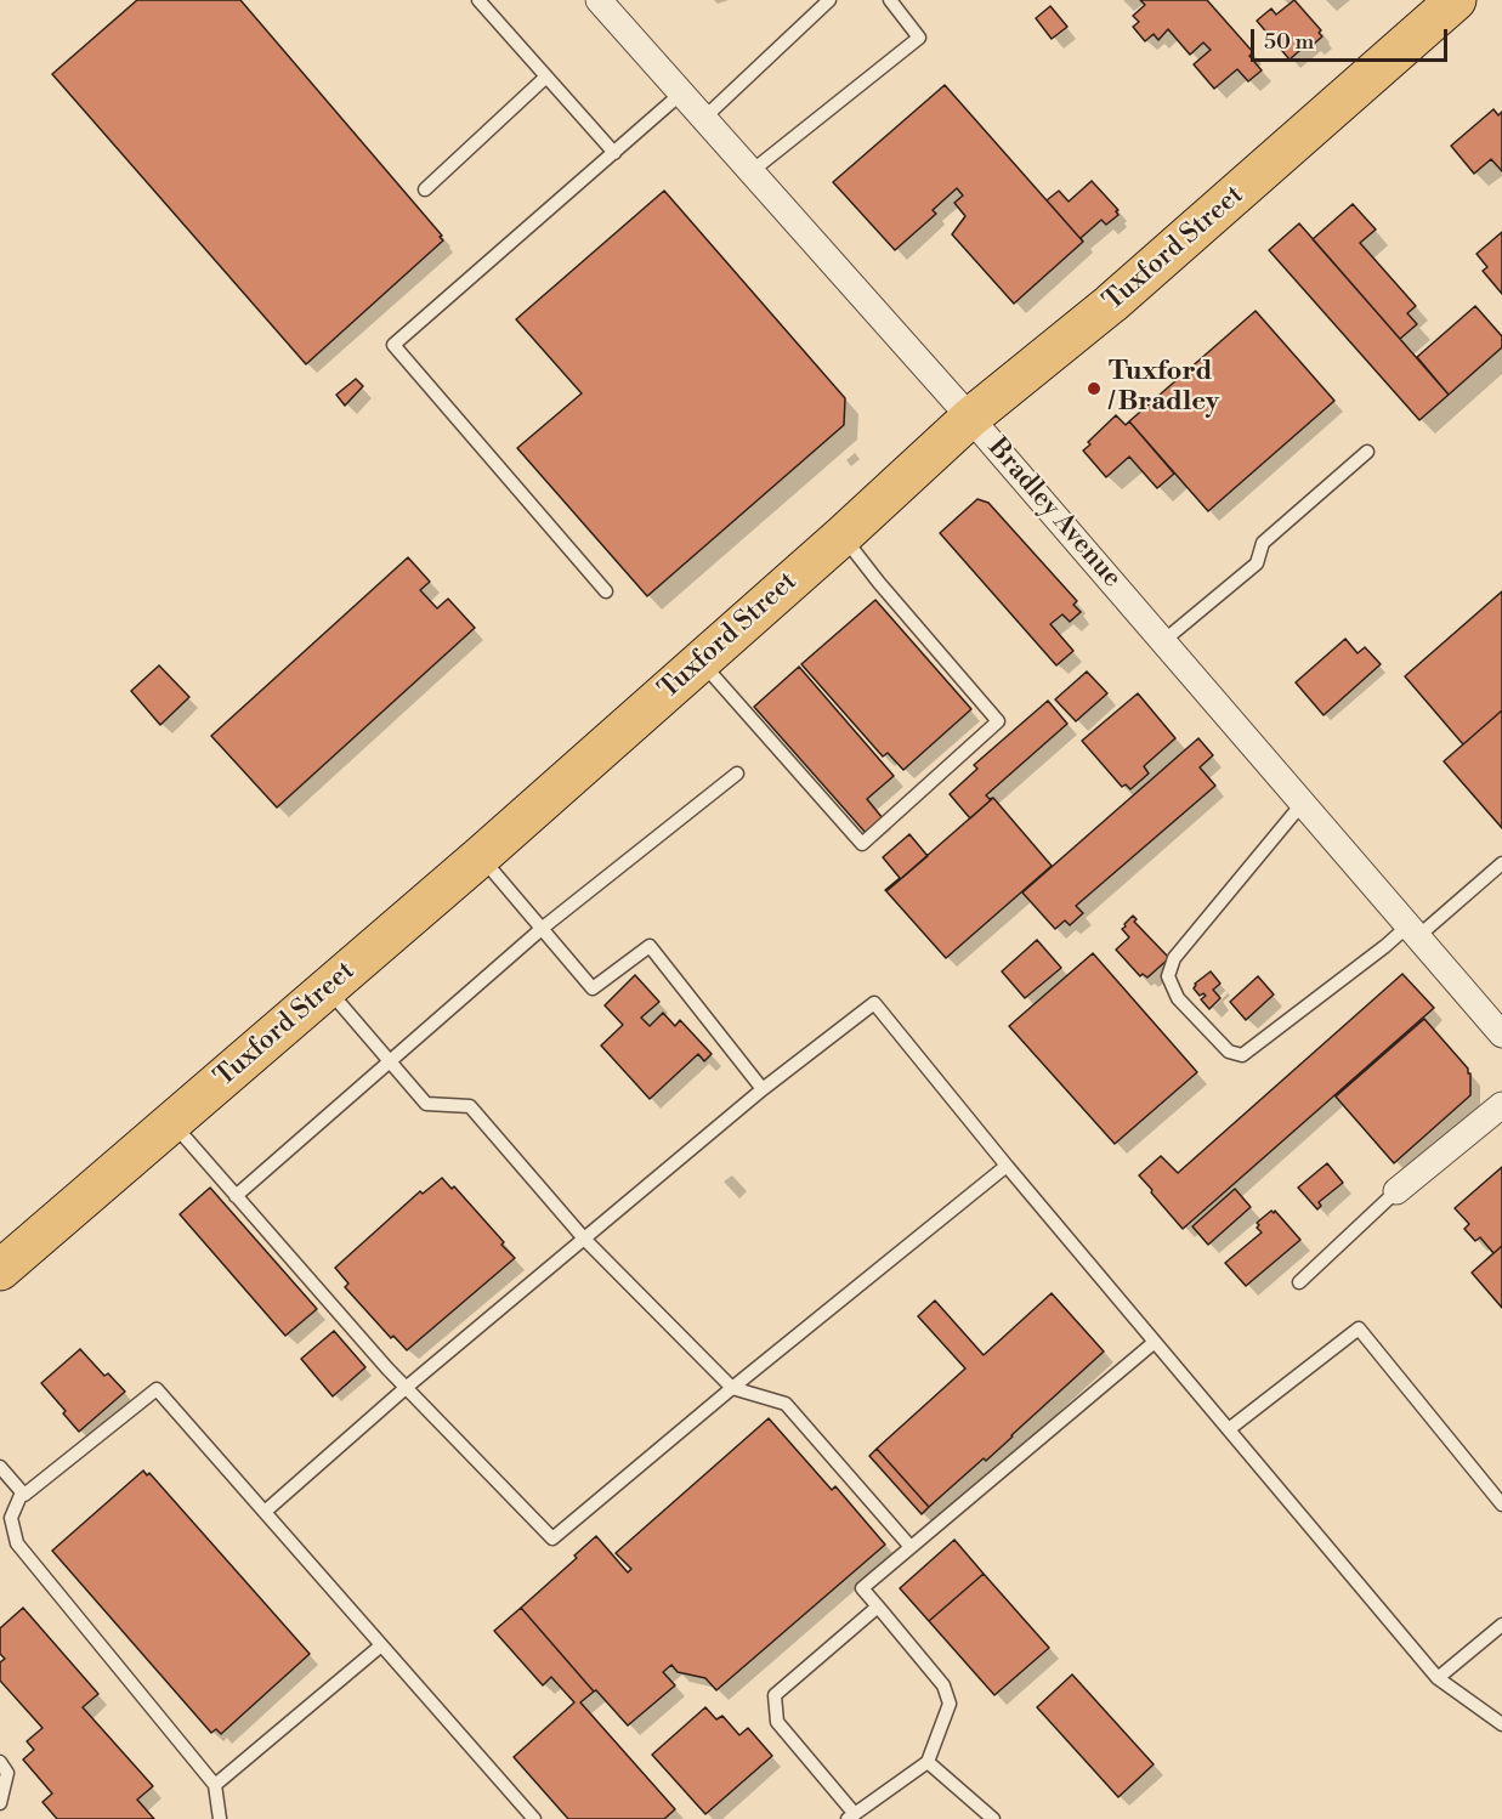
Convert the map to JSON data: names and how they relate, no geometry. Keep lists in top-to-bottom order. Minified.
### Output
{"streets":{"main road":["Tuxford Street"],"street":["Bradley Avenue"]},"crossings":[["Tuxford Street","Bradley Avenue"]],"places":["Tuxford / Bradley"],"scale_bar":"50 m"}
